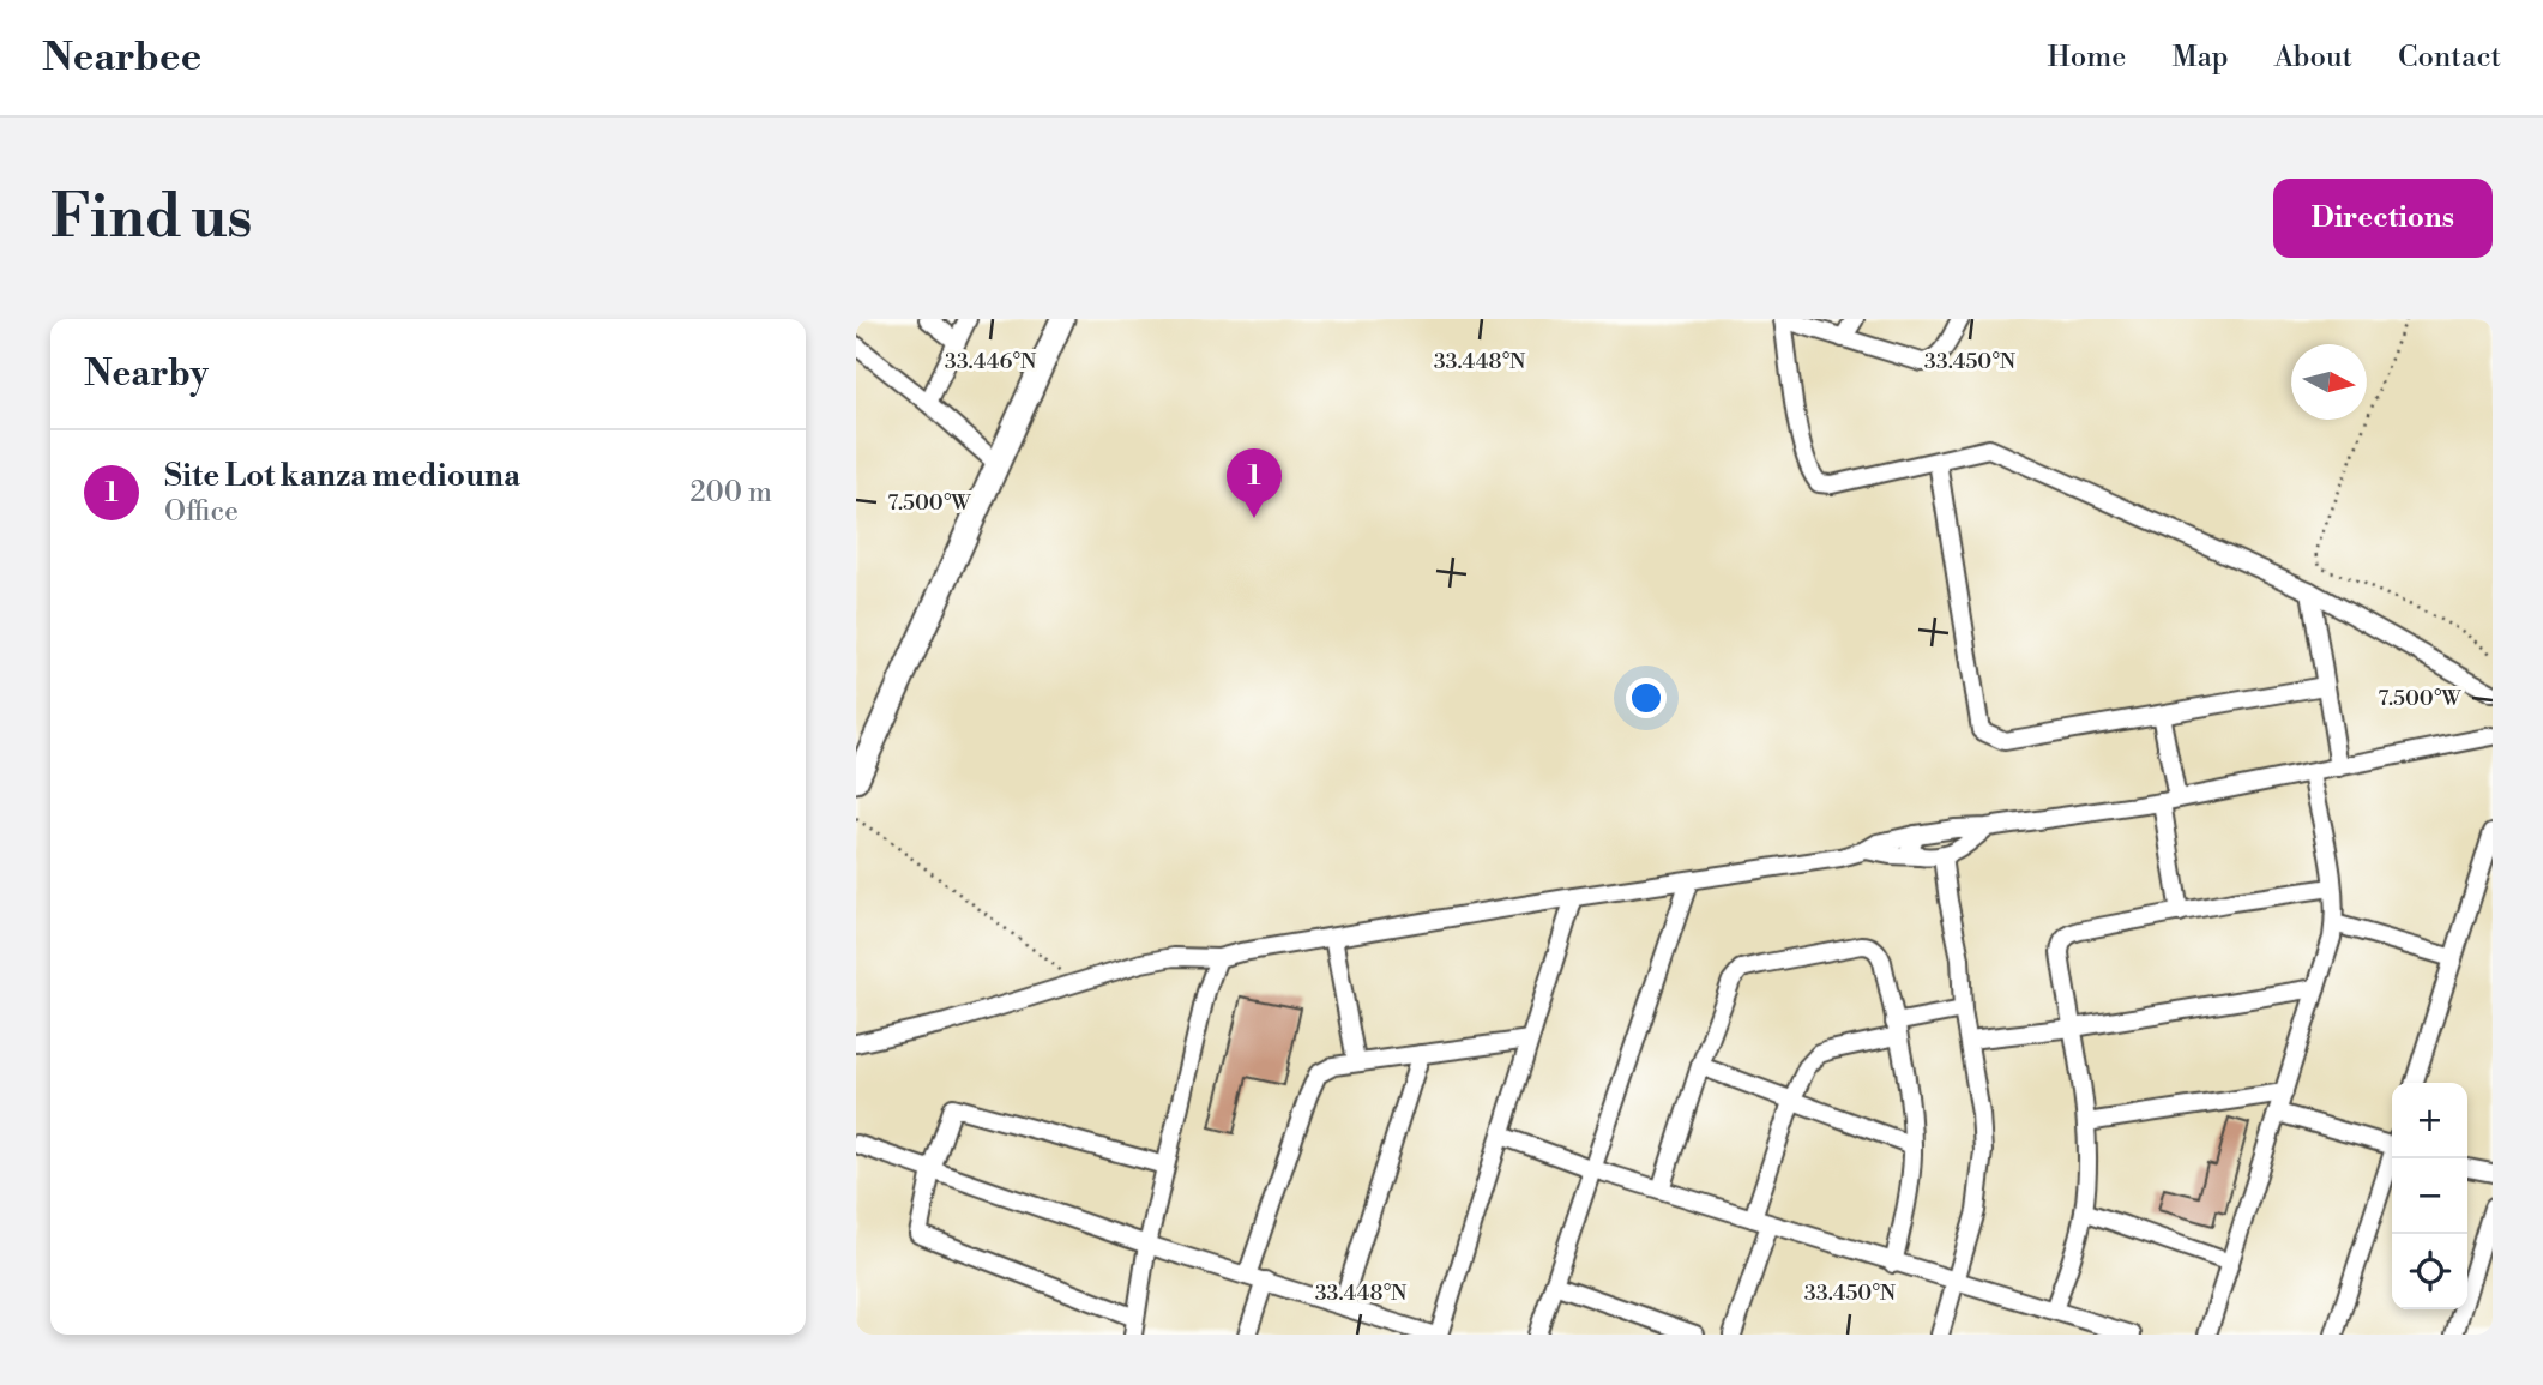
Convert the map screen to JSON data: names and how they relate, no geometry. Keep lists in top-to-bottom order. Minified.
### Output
{"north":"right","page":{"header":"Nearbee","nav":["Home","Map","About","Contact"],"buttons":"Directions","title":"Find us","heading":"Nearby","list":[{"mark":"1","name":"Site Lot kanza mediouna","note":"Office","value":"200 m"}],"pins":"1","map_buttons":["+","−"]},"coordinates":["33.446°N","33.448°N","33.450°N","7.500°W"]}
